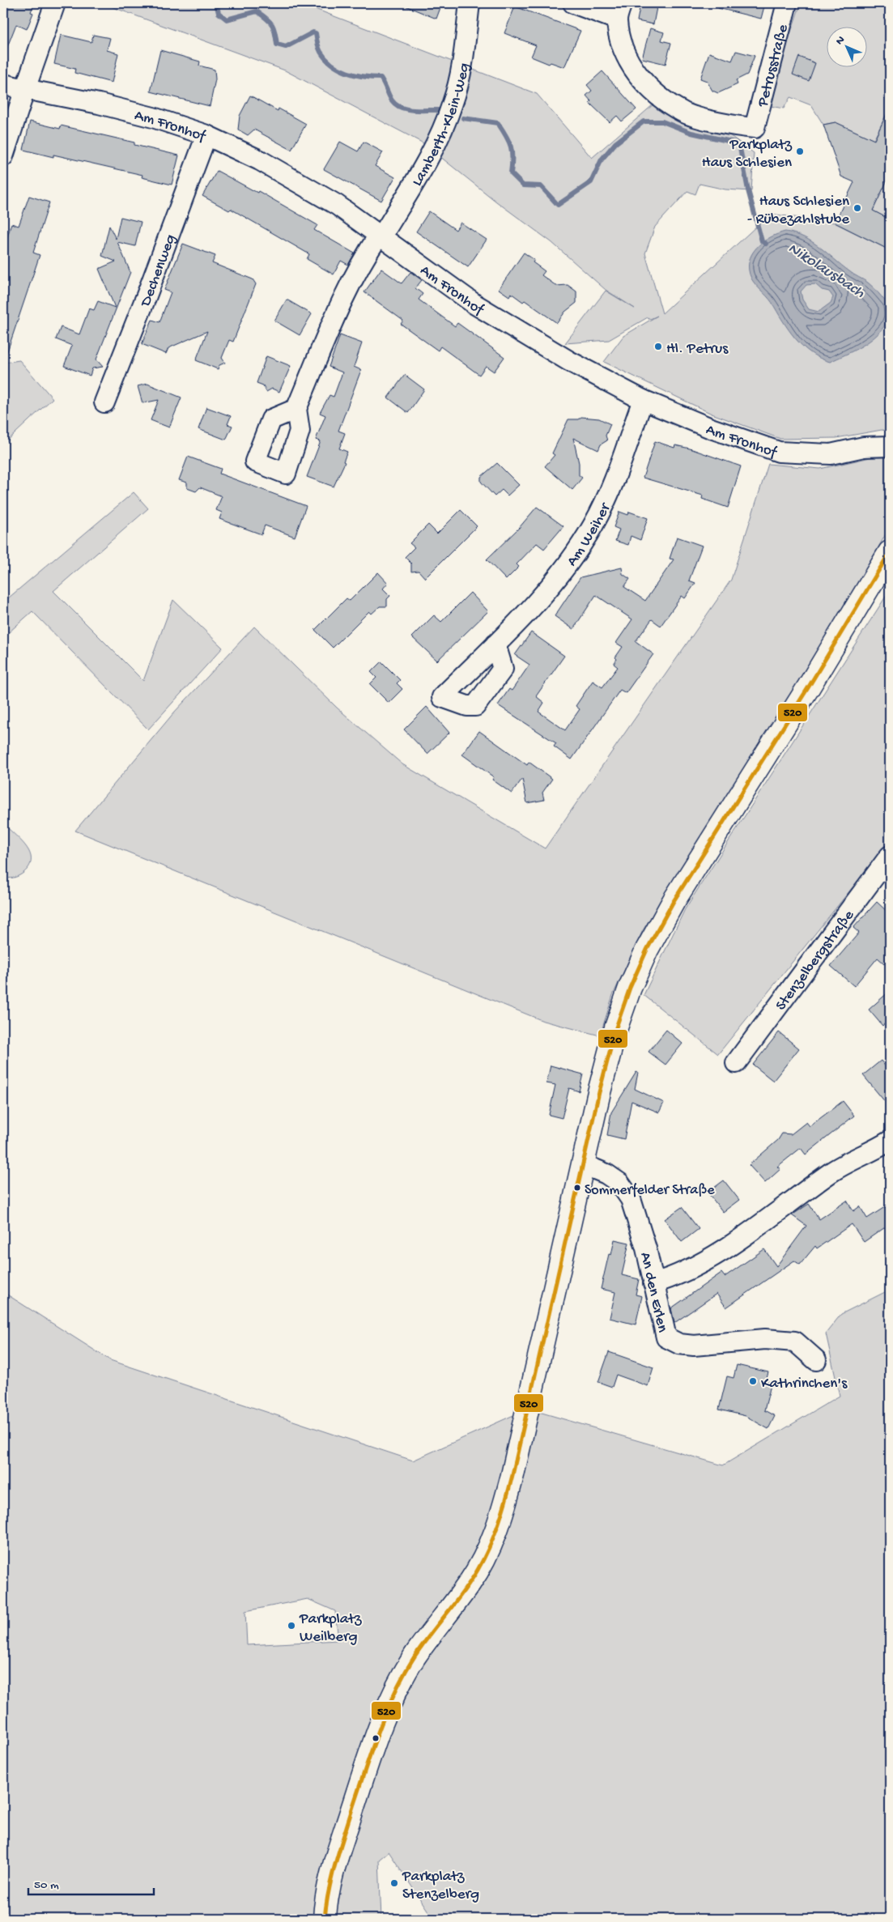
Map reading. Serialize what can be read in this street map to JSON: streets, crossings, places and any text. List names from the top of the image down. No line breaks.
{"streets":{"street":["Petrusstraße","Lamberth-Klein-Weg","Am Fronhof","Dechenweg","Am Weiher","Stenzelbergstraße","An den Erlen"]},"crossings":[["Lamberth-Klein-Weg","Am Fronhof"],["Am Fronhof","Dechenweg"],["Am Fronhof","Am Weiher"]],"water":["Nikolausbach"],"places":["Parkplatz Haus Schlesien","Haus Schlesien - Rübezahlstube","Hl. Petrus","Sommerfelder Straße","Kathrinchen's","Parkplatz Weilberg","Parkplatz Stenzelberg"],"lines":["transit line 520"],"scale_bar":"50 m","north":"top left"}
